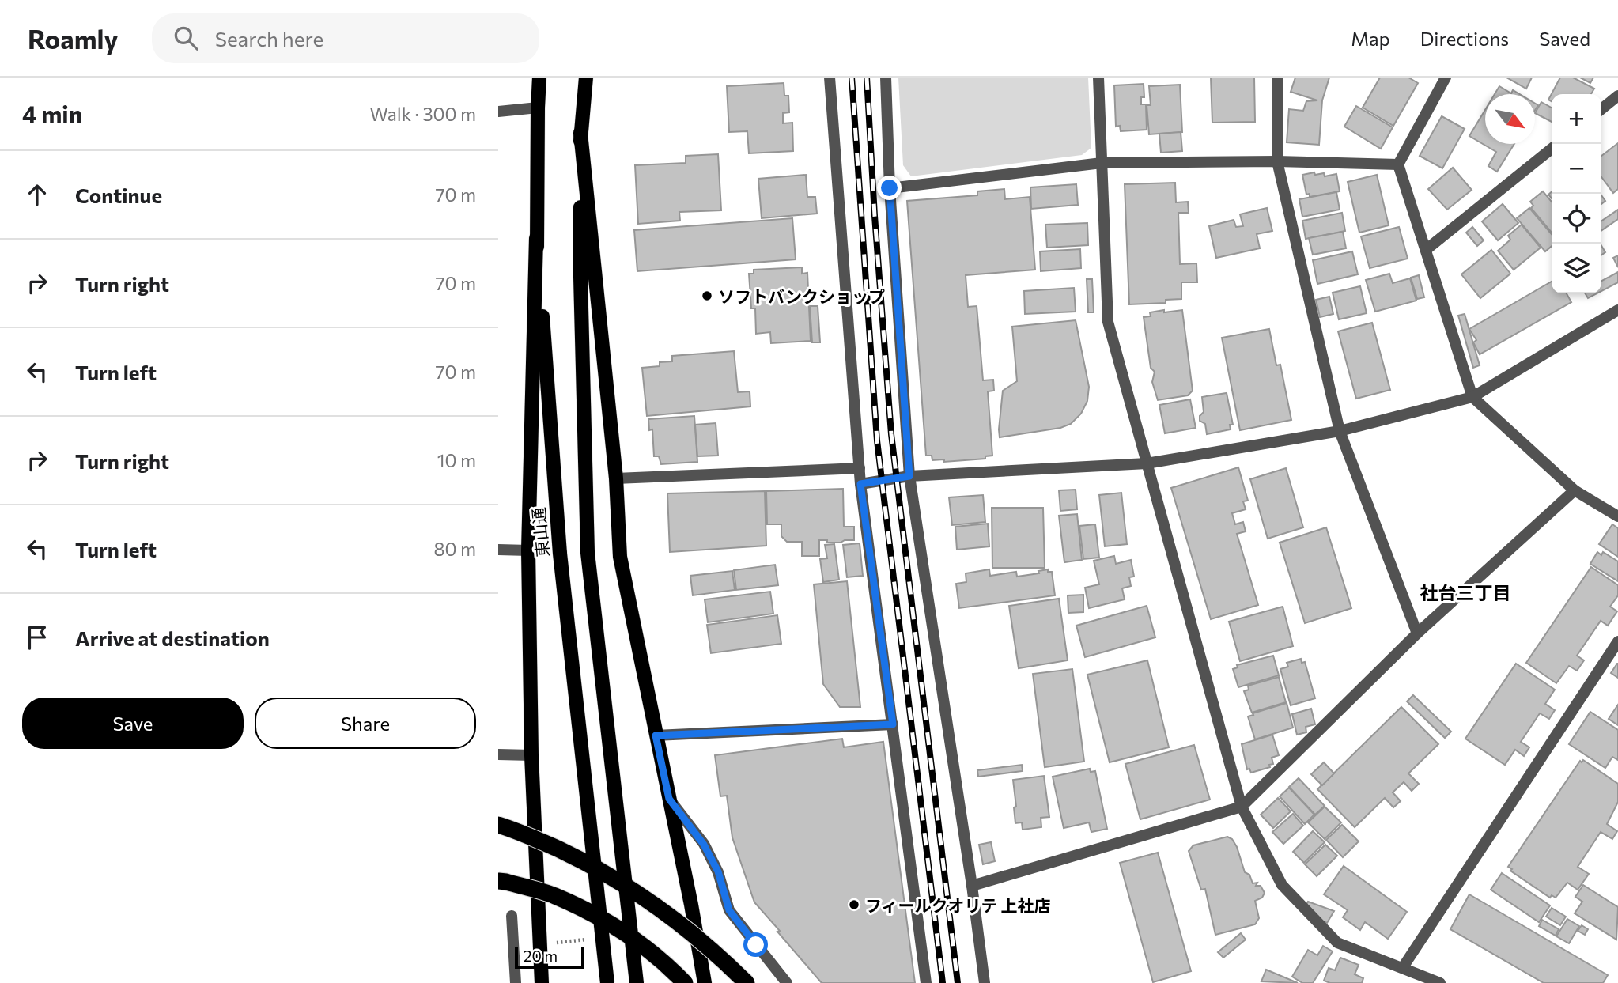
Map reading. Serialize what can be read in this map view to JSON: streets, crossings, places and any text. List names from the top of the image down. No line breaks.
{"streets":{"main road":["東山通"]},"districts":["社台三丁目"],"places":["ソフトバンクショップ","フィールクオリテ 上社店"],"scale_bar":"20 m","north":"bottom right","page":{"header":"Roamly","search":"Search here","nav":["Map","Directions","Saved"],"heading":["4 min","Walk · 300 m"],"map_buttons":["+","−"],"list":[["Continue","70 m"],["Turn right","70 m"],["Turn left","70 m"],["Turn right","10 m"],["Turn left","80 m"],"Arrive at destination"],"buttons":["Save","Share"],"scale":"20 m"}}
